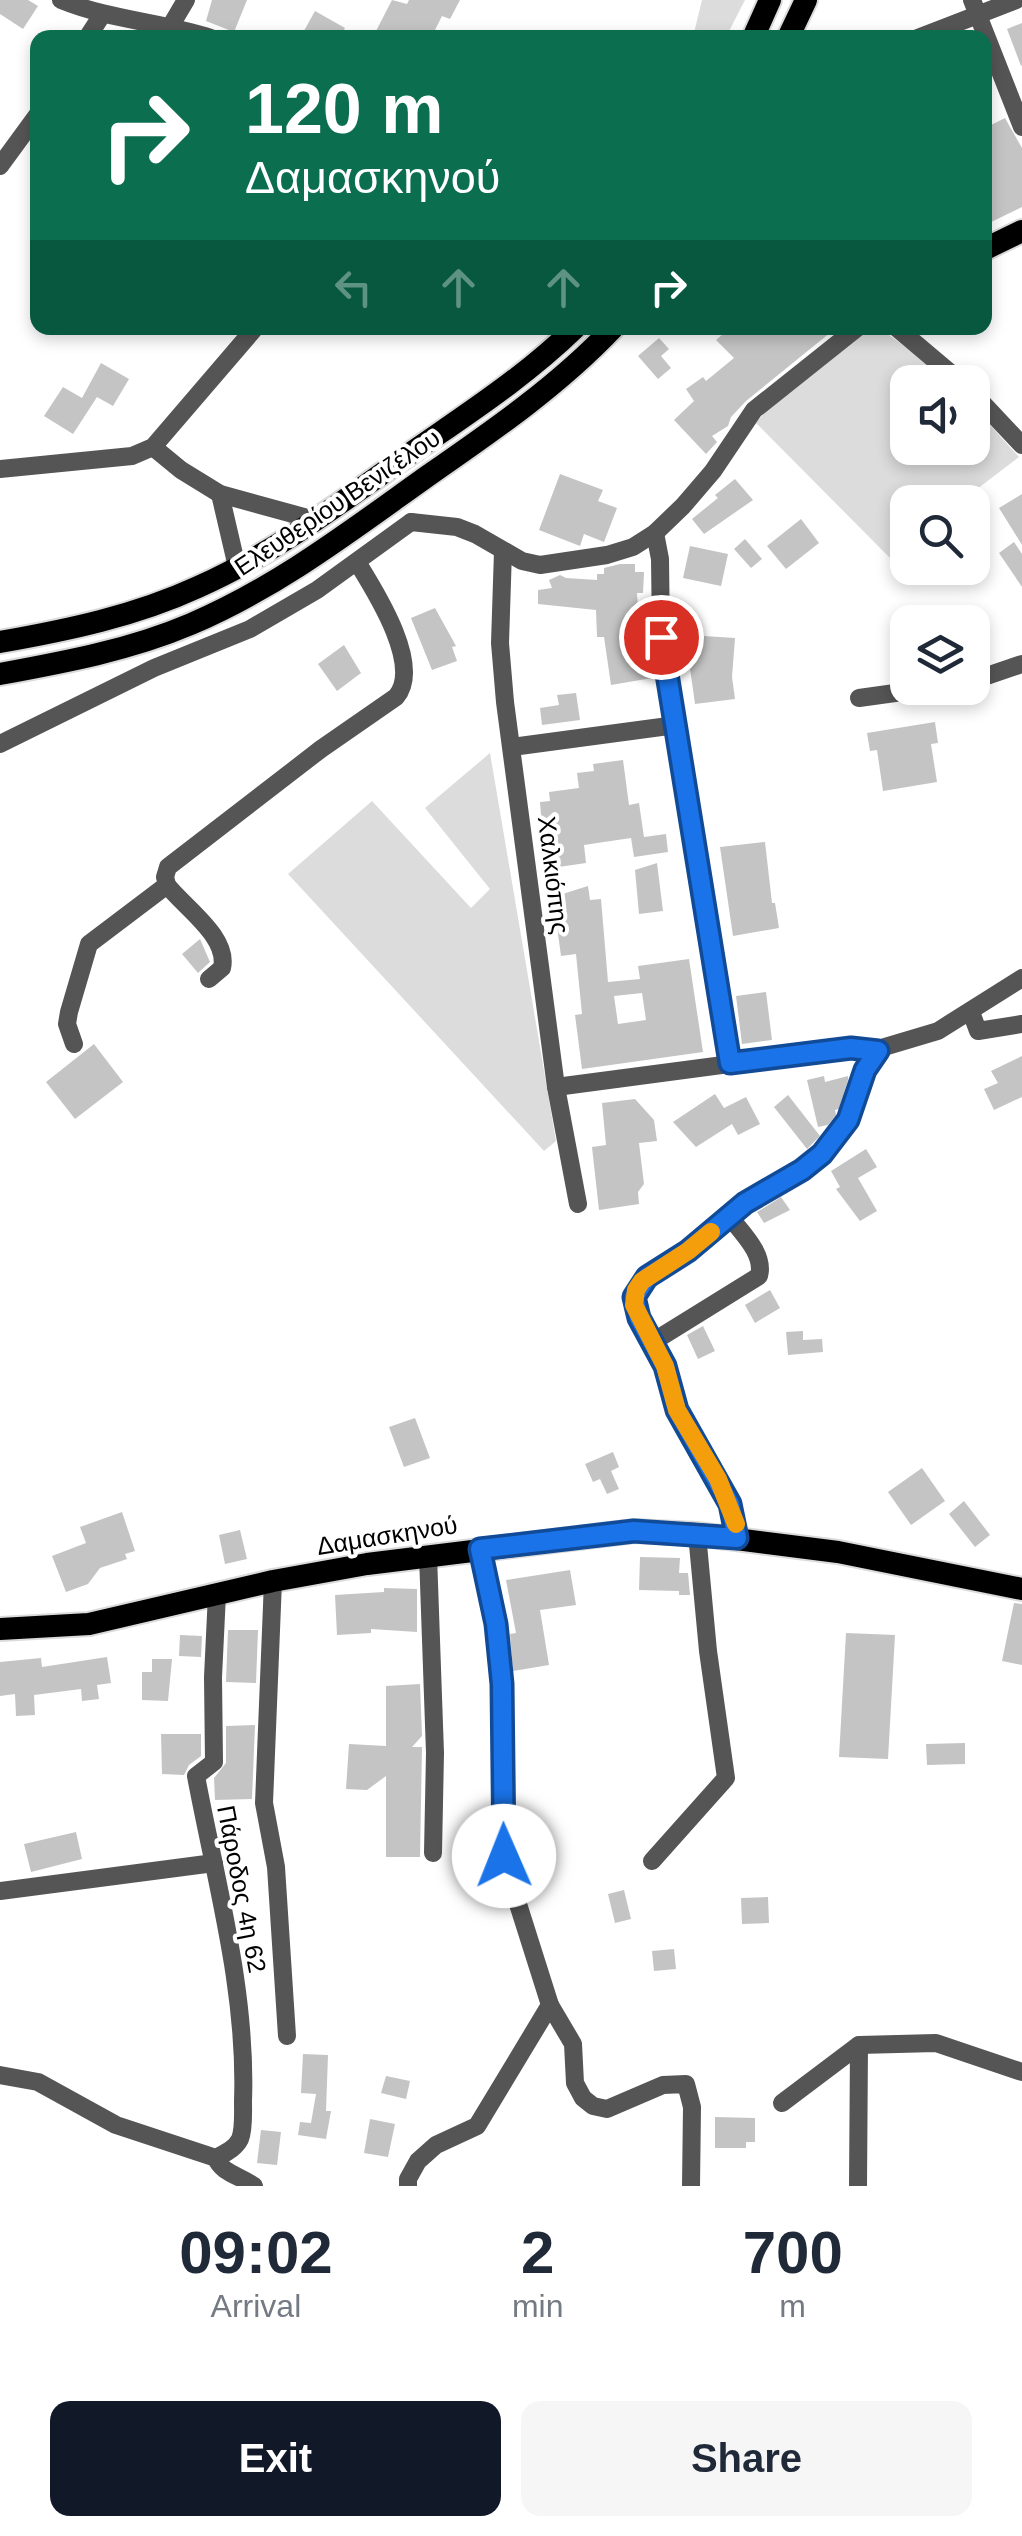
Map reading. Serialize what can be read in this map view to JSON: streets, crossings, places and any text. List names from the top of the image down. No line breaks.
{"streets":{"main road":["Ελευθερίου Βενιζέλου","Δαμασκηνού"],"street":["Χαλκιόπης","Πάροδος 4η 62"]},"crossings":[["Δαμασκηνού","Πάροδος 4η 62"]],"page":{"turn":["120 m","Δαμασκηνού"],"eta":["09:02","Arrival","2","min","700","m"],"buttons":["Exit","Share"]}}
